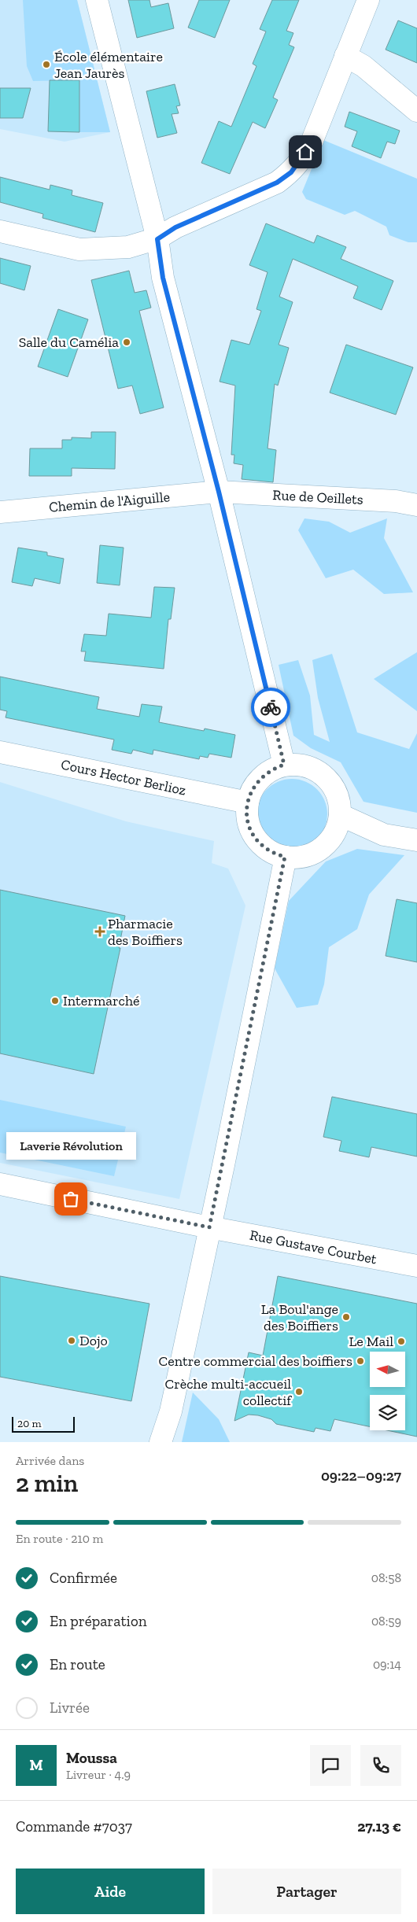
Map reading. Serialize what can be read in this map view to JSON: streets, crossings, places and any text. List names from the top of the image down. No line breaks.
{"streets":{"street":["Rue de Oeillets","Chemin de l'Aiguille","Cours Hector Berlioz","Rue Gustave Courbet"]},"crossings":[["Rue de Oeillets","Chemin de l'Aiguille"]],"places":{"other":["École élémentaire Jean Jaurès","Salle du Camélia","Intermarché","Laverie Révolution","La Boul'ange des Boiffiers","Dojo","Le Mail","Centre commercial des boiffiers","Crèche multi-accueil collectif"],"health":["Pharmacie des Boiffiers"]},"scale_bar":"20 m","north":"left","page":{"bubble":"Laverie Révolution","scale":"20 m","heading":["2 min","Arrivée dans","09:22–09:27"],"panel":["Moussa","Livreur · 4.9","Commande #7037","27.13 €"],"bar":"En route · 210 m","list":[["Confirmée","08:58"],["En préparation","08:59"],["En route","09:14"],"Livrée"],"round":"M","buttons":["Aide","Partager"]}}
